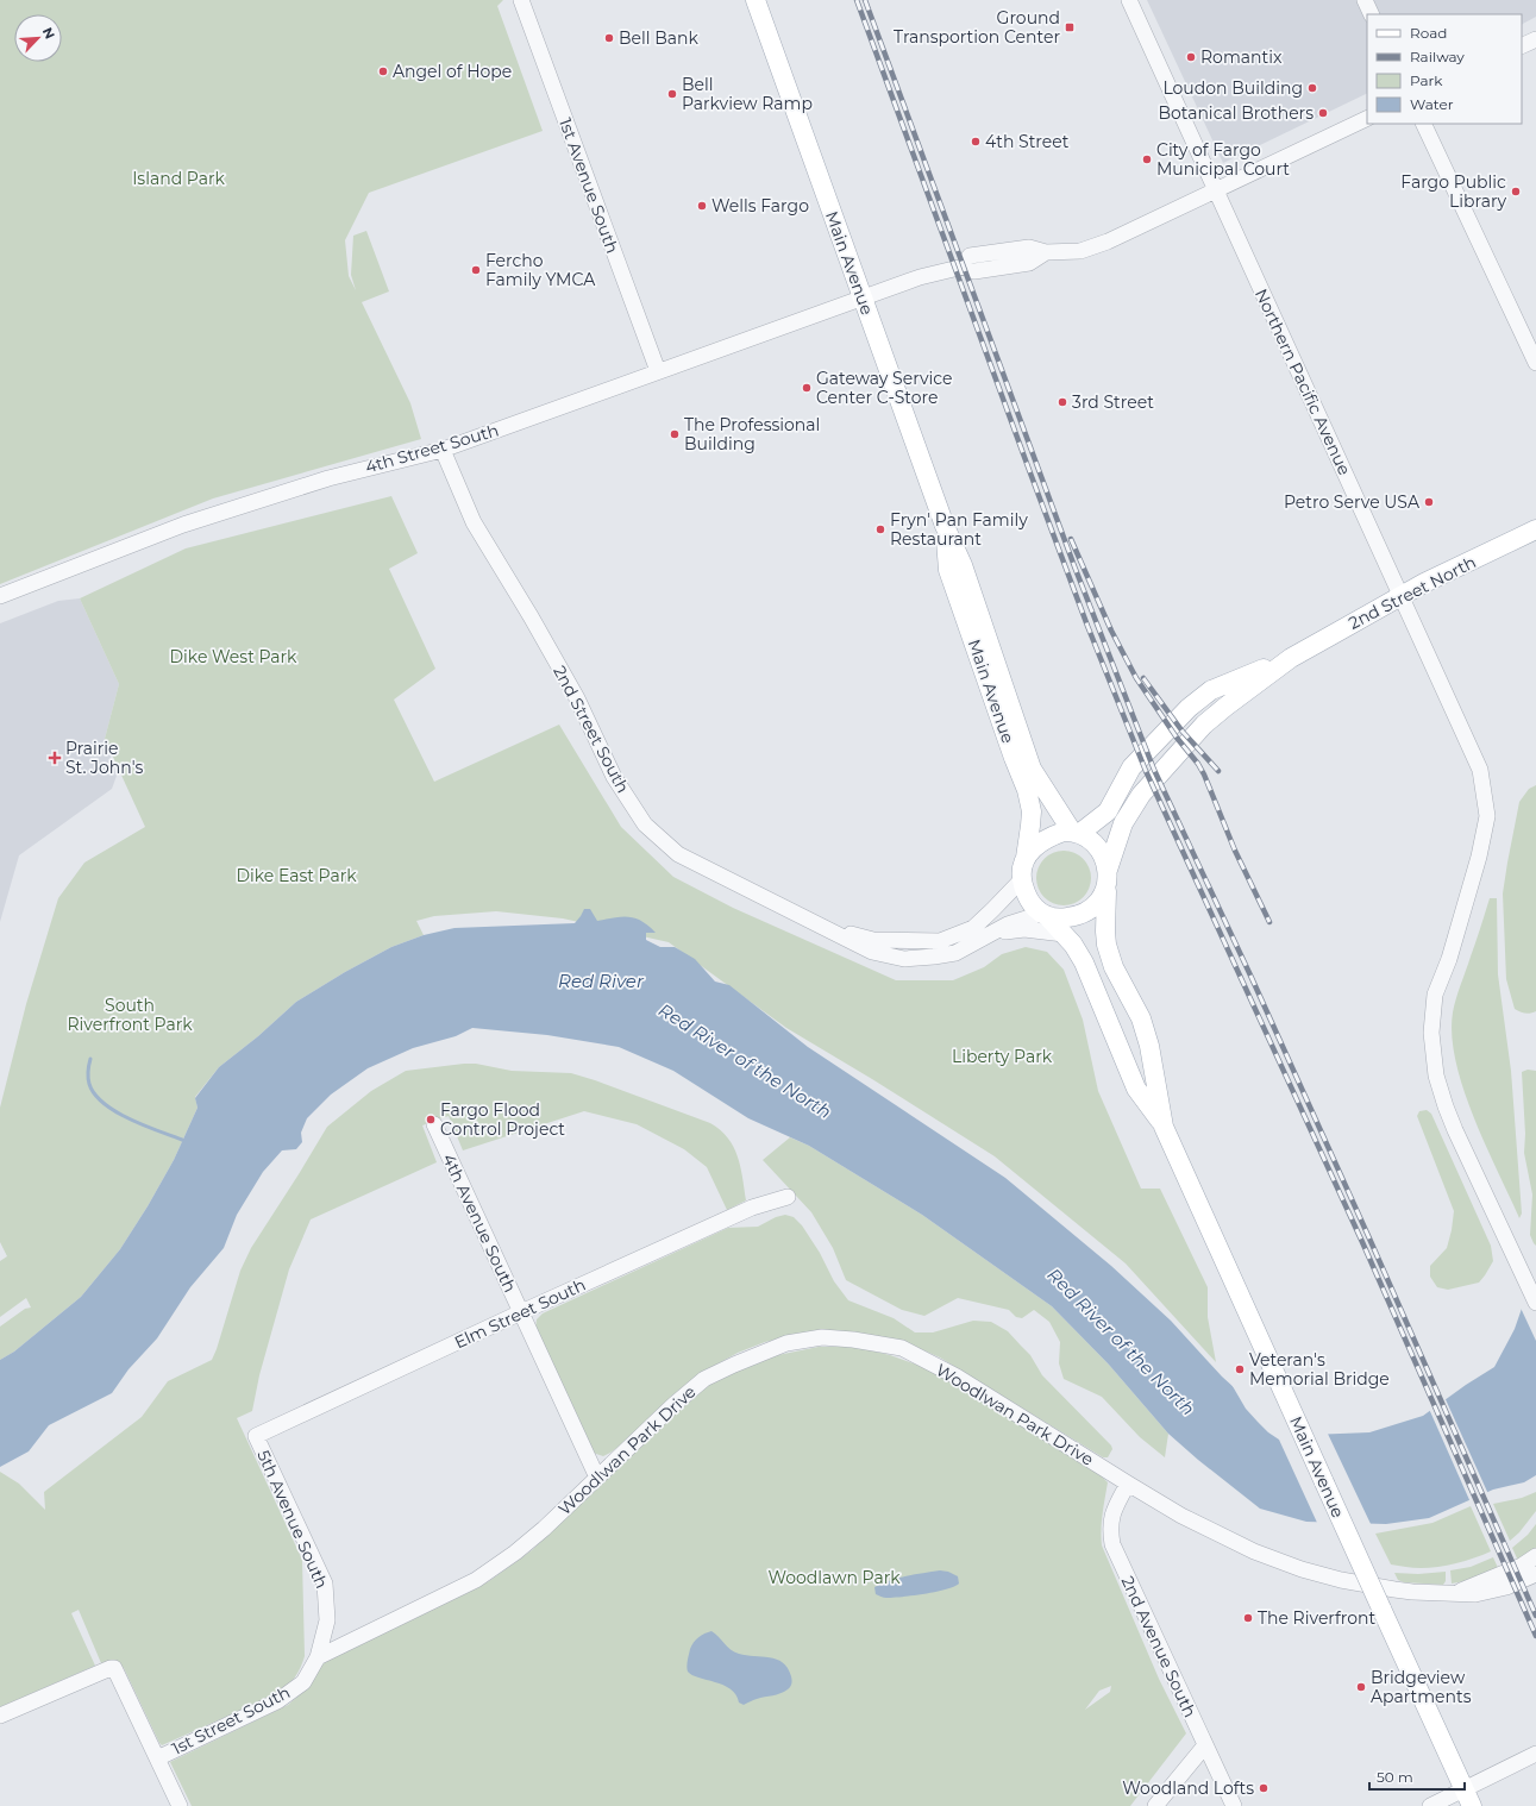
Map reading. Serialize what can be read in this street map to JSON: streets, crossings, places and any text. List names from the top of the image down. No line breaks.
{"streets":{"main road":["Main Avenue","2nd Street North"],"street":["1st Avenue South","Northern Pacific Avenue","4th Street South","2nd Street South","4th Avenue South","Elm Street South","Woodlwan Park Drive","5th Avenue South","2nd Avenue South","1st Street South"]},"crossings":[["1st Avenue South","4th Street South"],["Main Avenue","4th Street South"],["Main Avenue","2nd Street North"],["Main Avenue","2nd Street South"],["Northern Pacific Avenue","4th Street South"],["Northern Pacific Avenue","2nd Street North"],["4th Street South","2nd Street South"],["2nd Street North","2nd Street South"],["4th Avenue South","Elm Street South"],["4th Avenue South","Woodlwan Park Drive"],["Elm Street South","5th Avenue South"],["Woodlwan Park Drive","5th Avenue South"],["Woodlwan Park Drive","2nd Avenue South"],["Woodlwan Park Drive","1st Street South"],["5th Avenue South","1st Street South"]],"water":["Red River","Red River of the North"],"parks":["Island Park","Dike West Park","Dike East Park","South Riverfront Park","Liberty Park","Woodlawn Park"],"places":{"transit":["Ground Transportion Center"],"other":["Bell Bank","Romantix","Angel of Hope","Loudon Building","Bell Parkview Ramp","Botanical Brothers","4th Street","City of Fargo Municipal Court","Fargo Public Library","Wells Fargo","Fercho Family YMCA","Gateway Service Center C-Store","3rd Street","The Professional Building","Petro Serve USA","Fryn' Pan Family Restaurant","Fargo Flood Control Project","Veteran's Memorial Bridge","The Riverfront","Bridgeview Apartments","Woodland Lofts"],"health":["Prairie St. John's"]},"legend":["Road","Railway","Park","Water"],"scale_bar":"50 m","north":"top right"}
